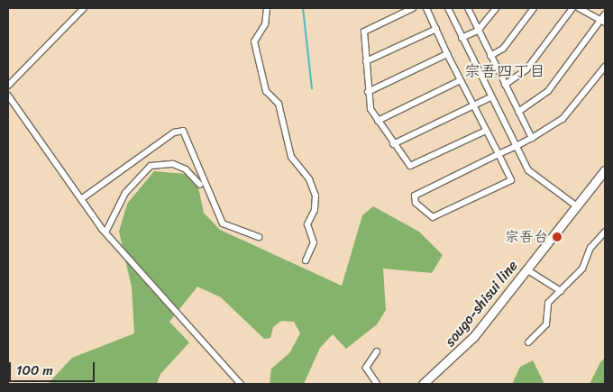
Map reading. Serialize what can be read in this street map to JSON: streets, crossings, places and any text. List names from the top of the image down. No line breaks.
{"streets":{"main road":["sougo-shisui line"]},"districts":["宗吾四丁目"],"places":["宗吾台"],"scale_bar":"100 m"}
